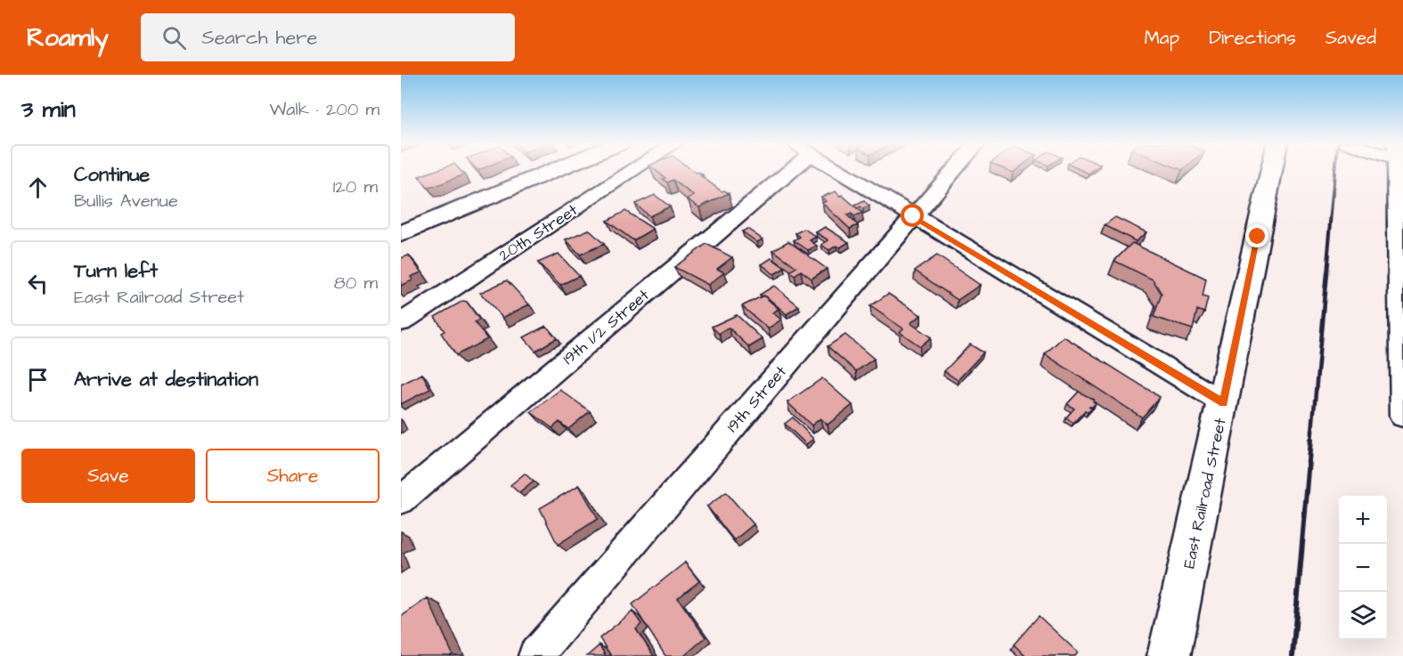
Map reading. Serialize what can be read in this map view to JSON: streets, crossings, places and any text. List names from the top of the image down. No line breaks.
{"streets":{"street":["20th Street","19th 1/2 Street","19th Street","East Railroad Street"]},"page":{"header":"Roamly","search":"Search here","nav":["Map","Directions","Saved"],"heading":["3 min","Walk · 200 m"],"list":[["Continue","Bullis Avenue","120 m"],["Turn left","East Railroad Street","80 m"],"Arrive at destination"],"buttons":["Save","Share"],"map_buttons":["+","−"]}}
